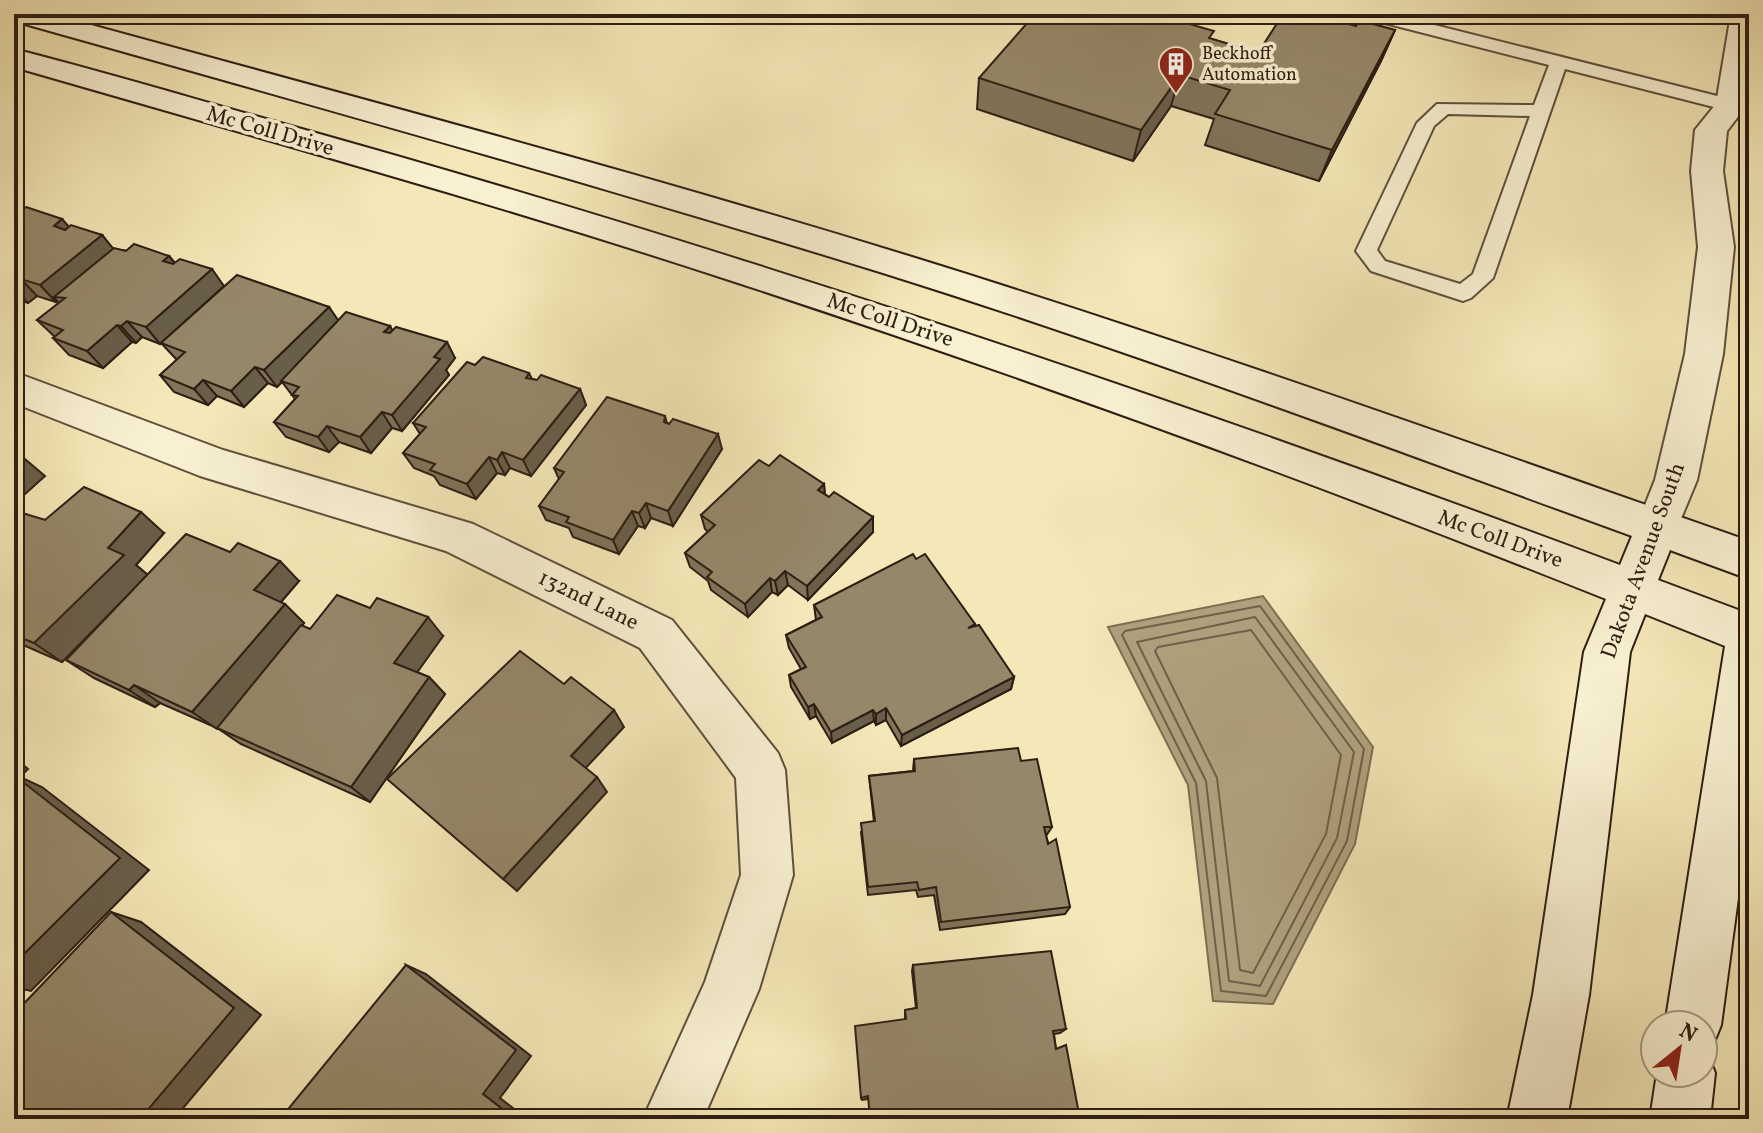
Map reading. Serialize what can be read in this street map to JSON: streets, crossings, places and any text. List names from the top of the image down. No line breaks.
{"streets":{"main road":["Mc Coll Drive","Dakota Avenue South","132nd Lane"]},"crossings":[["Mc Coll Drive","Dakota Avenue South"]],"places":{"building":["Beckhoff Automation"]},"north":"top right"}
